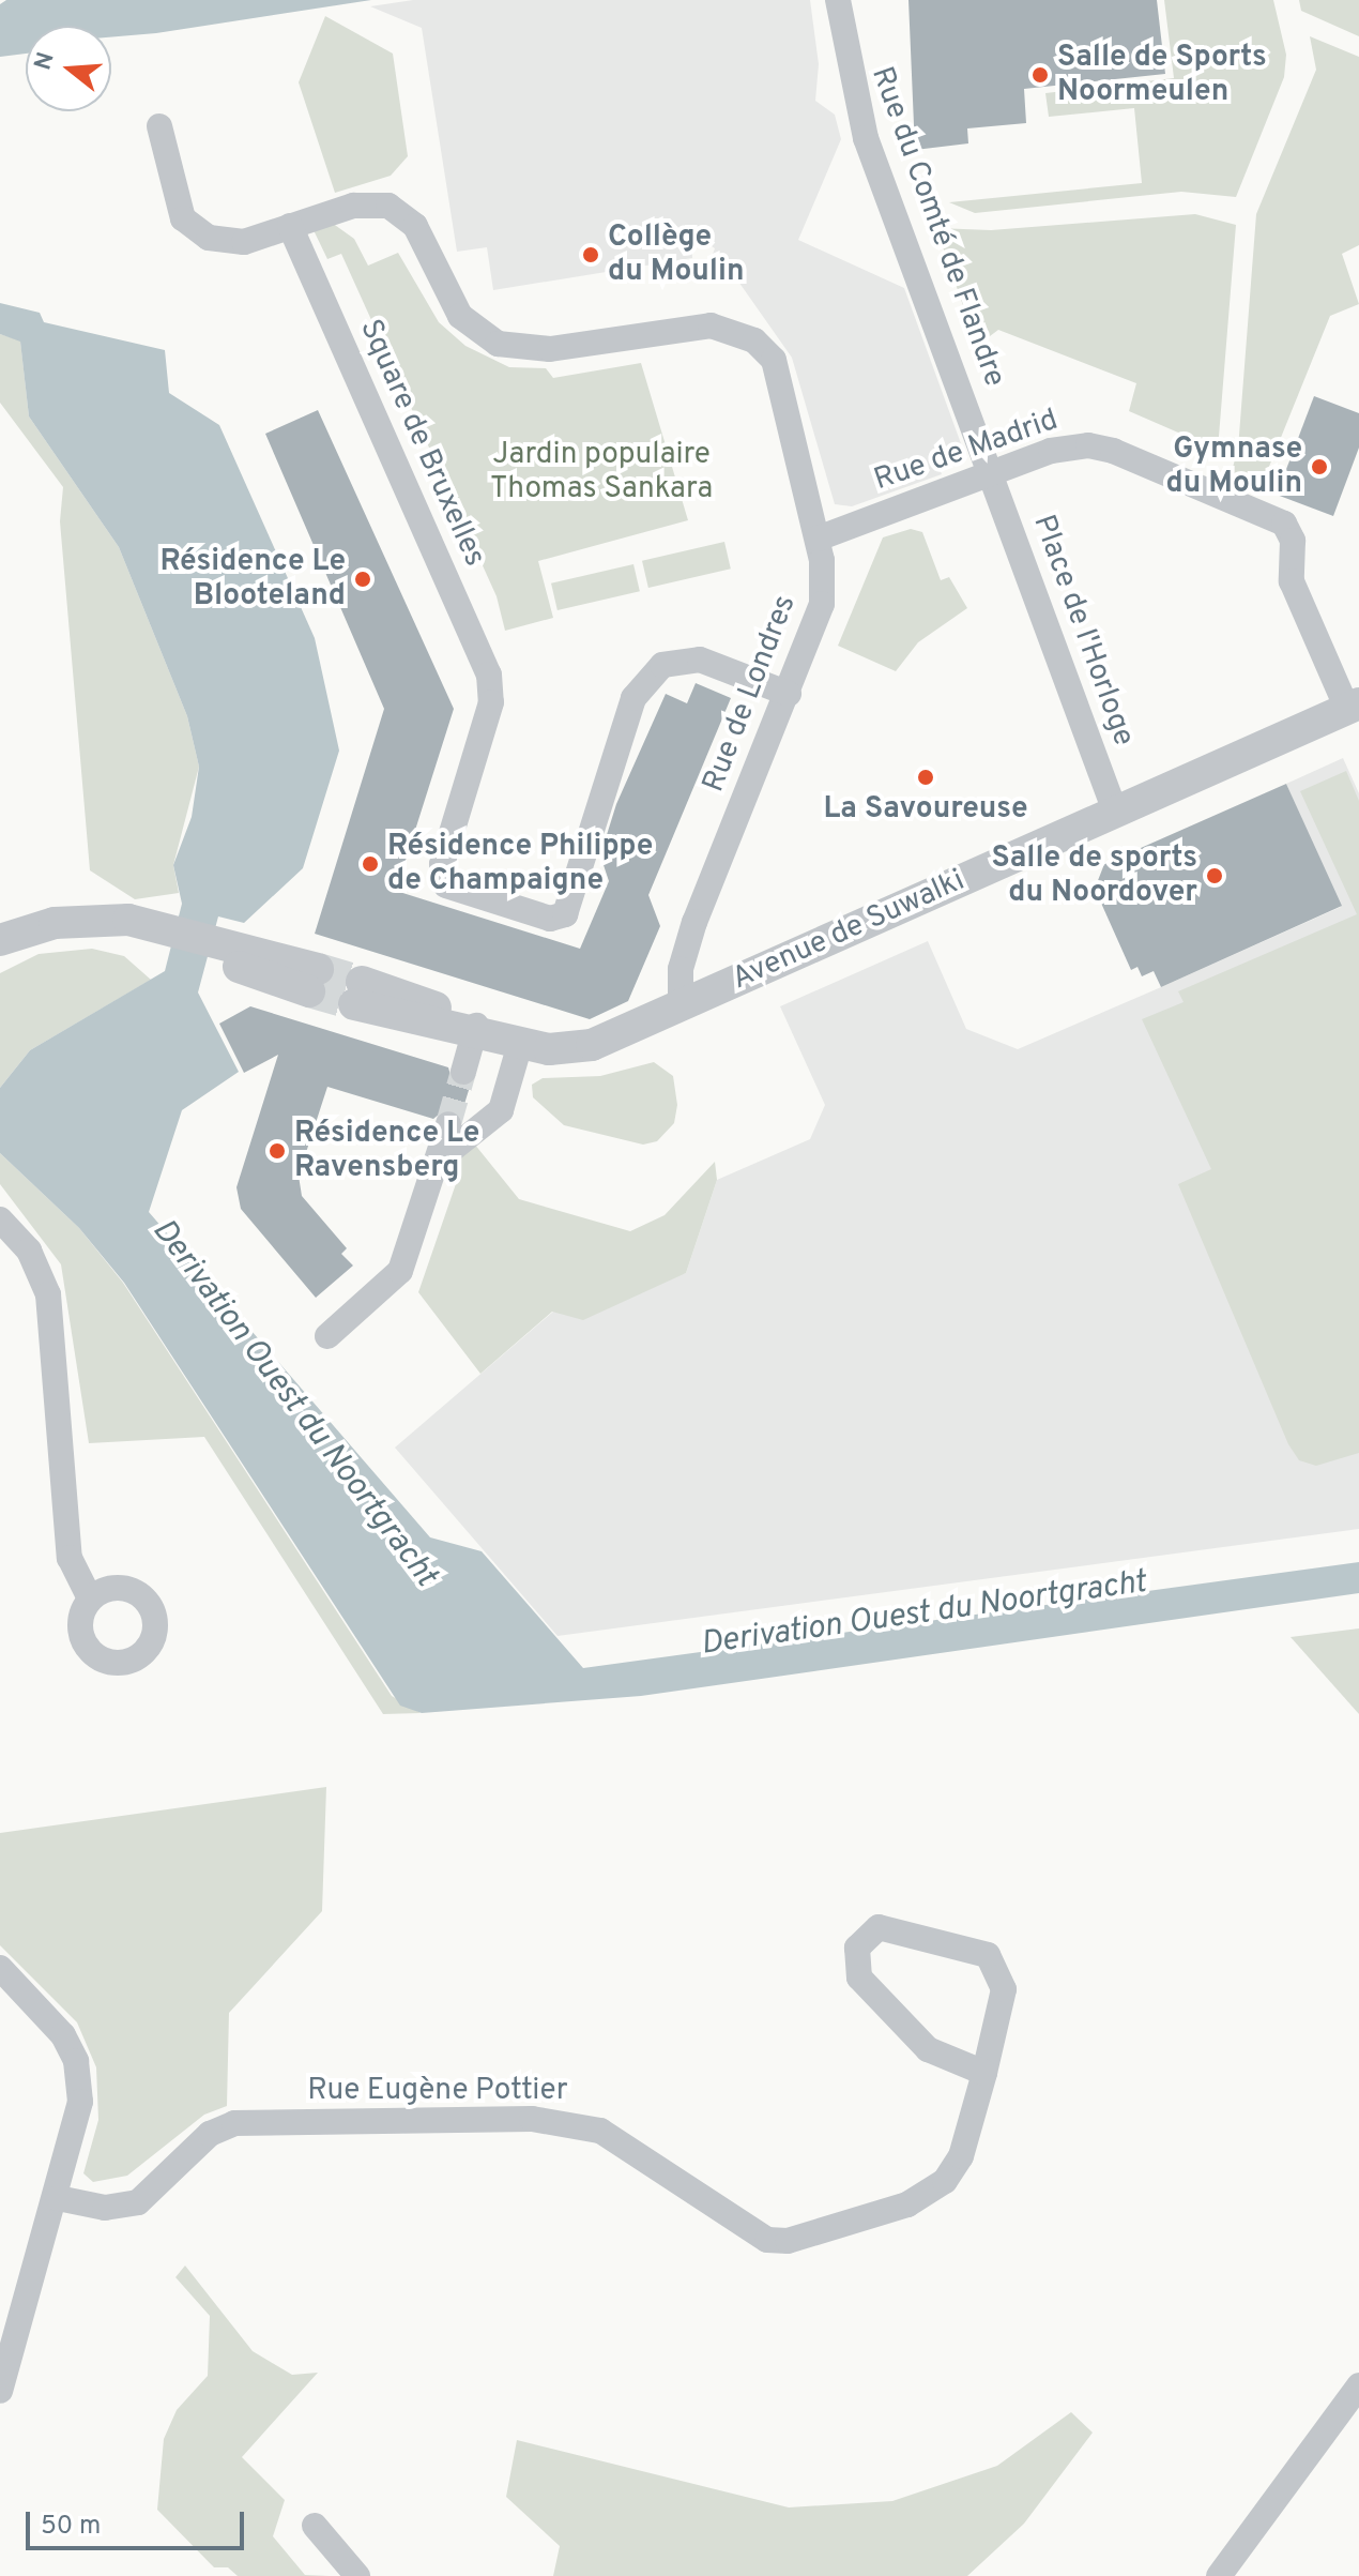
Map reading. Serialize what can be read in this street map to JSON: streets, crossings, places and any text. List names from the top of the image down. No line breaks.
{"streets":{"street":["Rue du Comté de Flandre","Square de Bruxelles","Rue de Madrid","Place de l'Horloge","Rue de Londres","Avenue de Suwalki","Rue Eugène Pottier"]},"crossings":[["Rue du Comté de Flandre","Rue de Madrid"],["Rue du Comté de Flandre","Place de l'Horloge"],["Square de Bruxelles","Rue de Londres"],["Rue de Madrid","Place de l'Horloge"],["Rue de Madrid","Rue de Londres"],["Rue de Madrid","Avenue de Suwalki"],["Place de l'Horloge","Avenue de Suwalki"],["Rue de Londres","Avenue de Suwalki"]],"water":["Derivation Ouest du Noortgracht"],"parks":["Jardin populaire Thomas Sankara"],"places":["Salle de Sports Noormeulen","Collège du Moulin","Gymnase du Moulin","Résidence Le Blooteland","La Savoureuse","Résidence Philippe de Champaigne","Salle de sports du Noordover","Résidence Le Ravensberg"],"scale_bar":"50 m","north":"left"}
